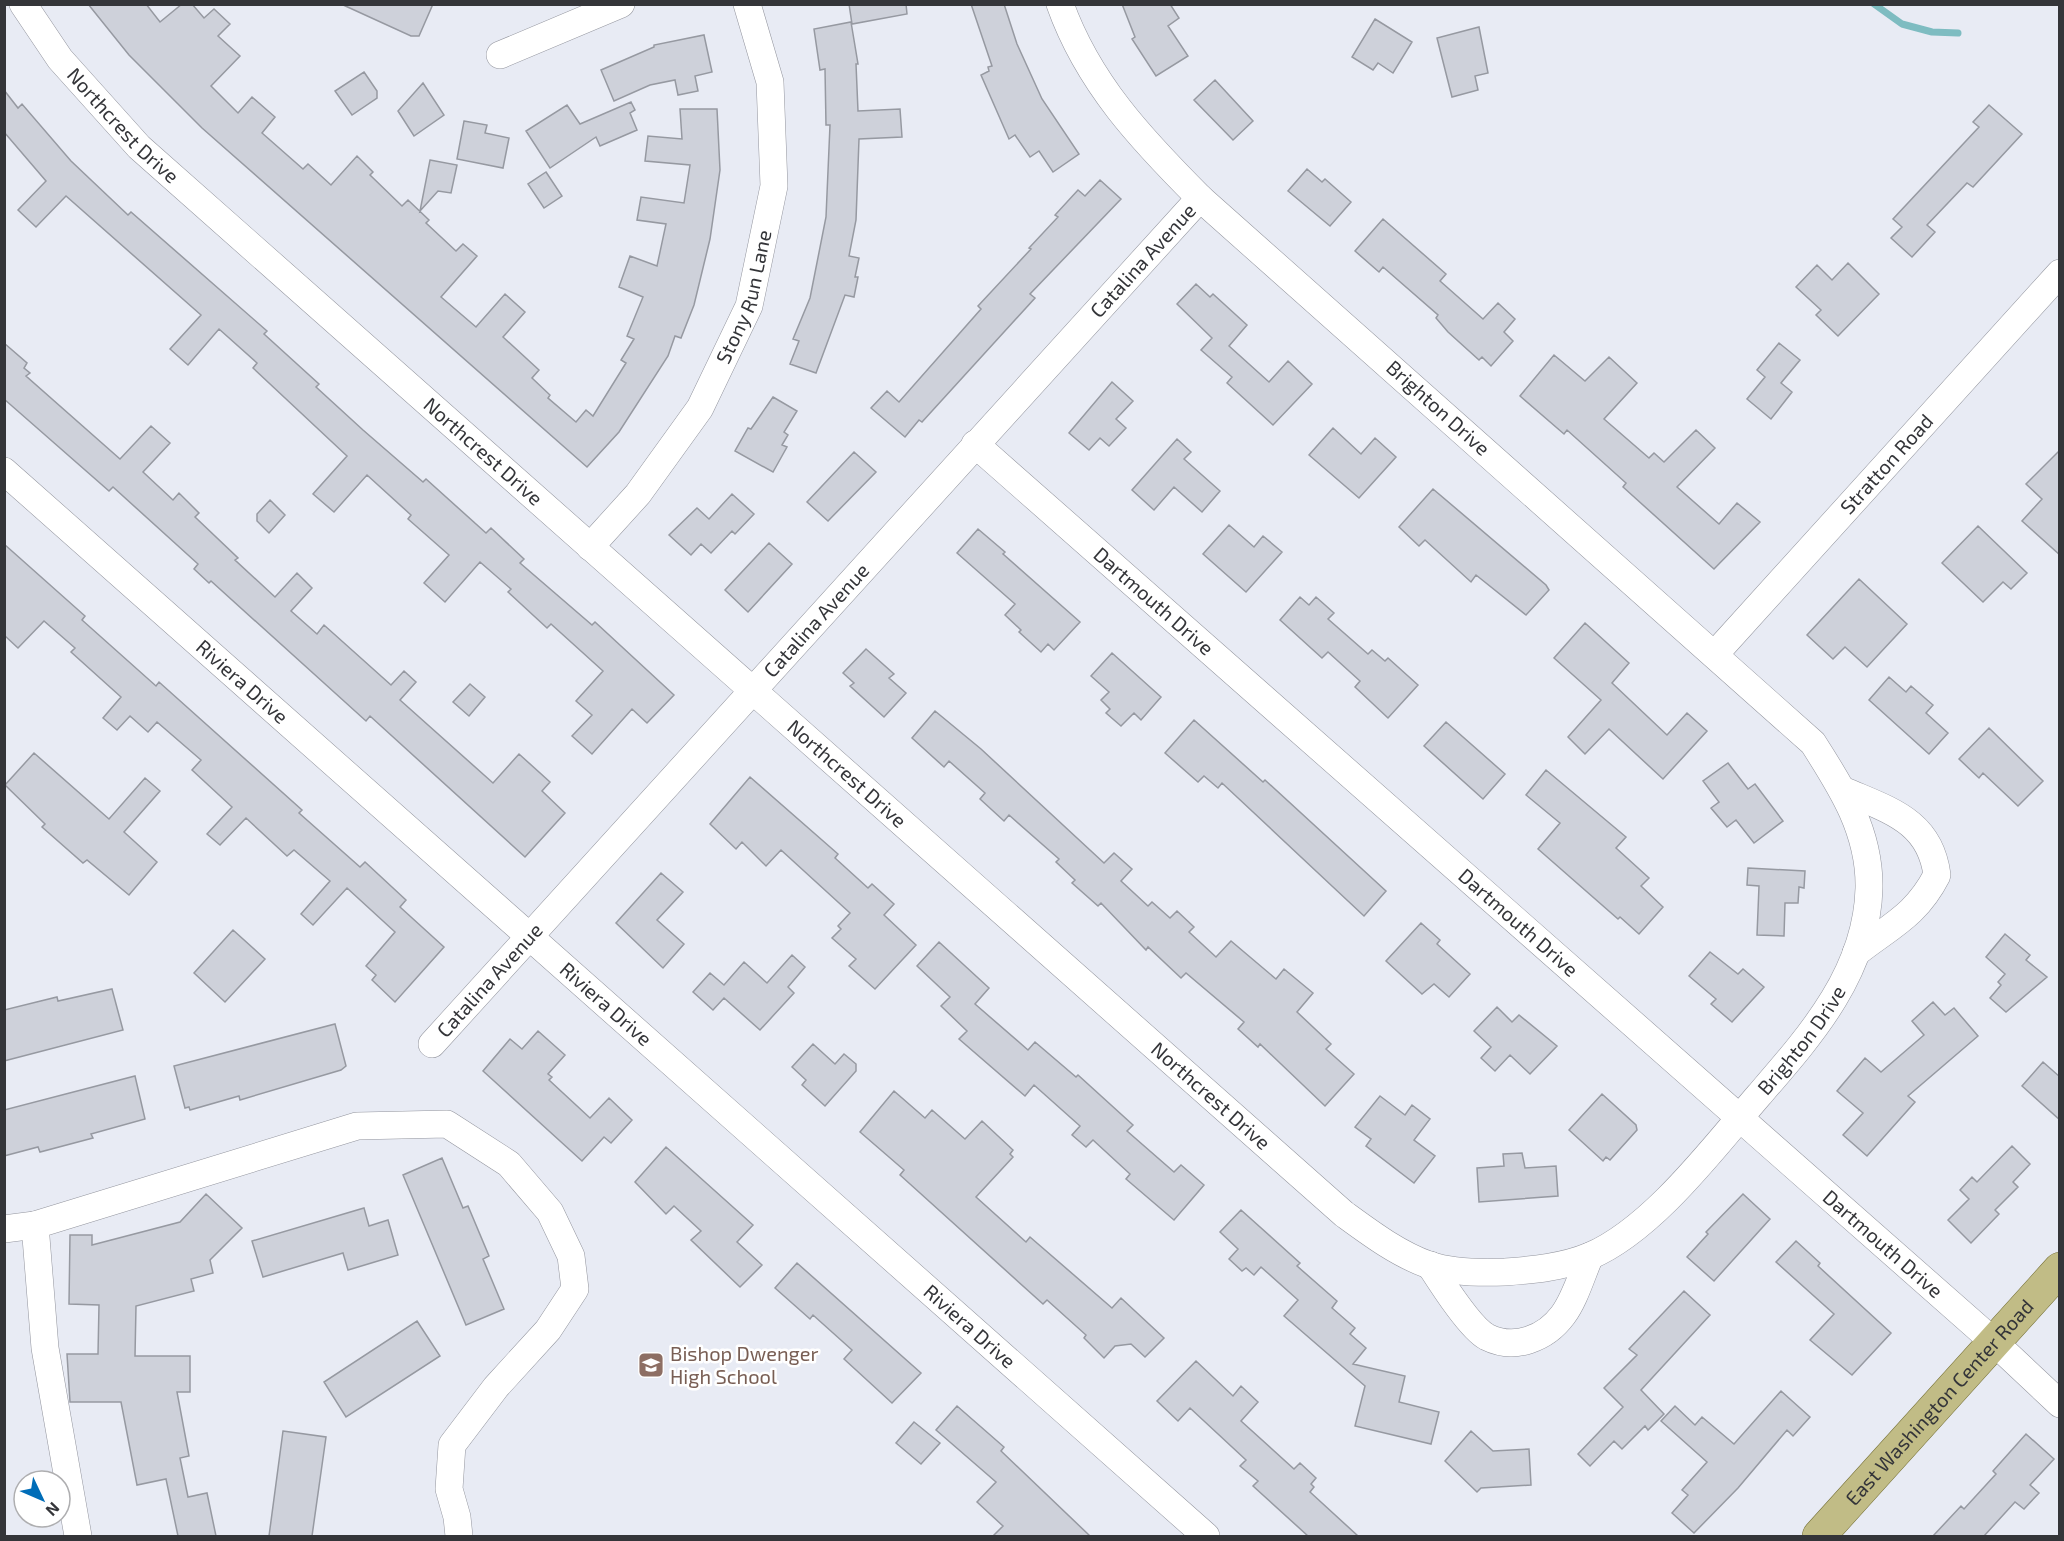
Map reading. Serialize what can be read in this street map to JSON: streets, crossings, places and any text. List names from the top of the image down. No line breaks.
{"streets":{"main road":["East Washington Center Road"],"street":["Northcrest Drive","Catalina Avenue","Stony Run Lane","Brighton Drive","Stratton Road","Dartmouth Drive","Riviera Drive"]},"crossings":[["Northcrest Drive","Catalina Avenue"],["Northcrest Drive","Stony Run Lane"],["Northcrest Drive","Brighton Drive"],["Northcrest Drive","Dartmouth Drive"],["Catalina Avenue","Brighton Drive"],["Catalina Avenue","Dartmouth Drive"],["Catalina Avenue","Riviera Drive"],["Brighton Drive","Stratton Road"],["Brighton Drive","Dartmouth Drive"],["Dartmouth Drive","East Washington Center Road"]],"places":{"school or university":["Bishop Dwenger High School"]},"north":"bottom right"}
